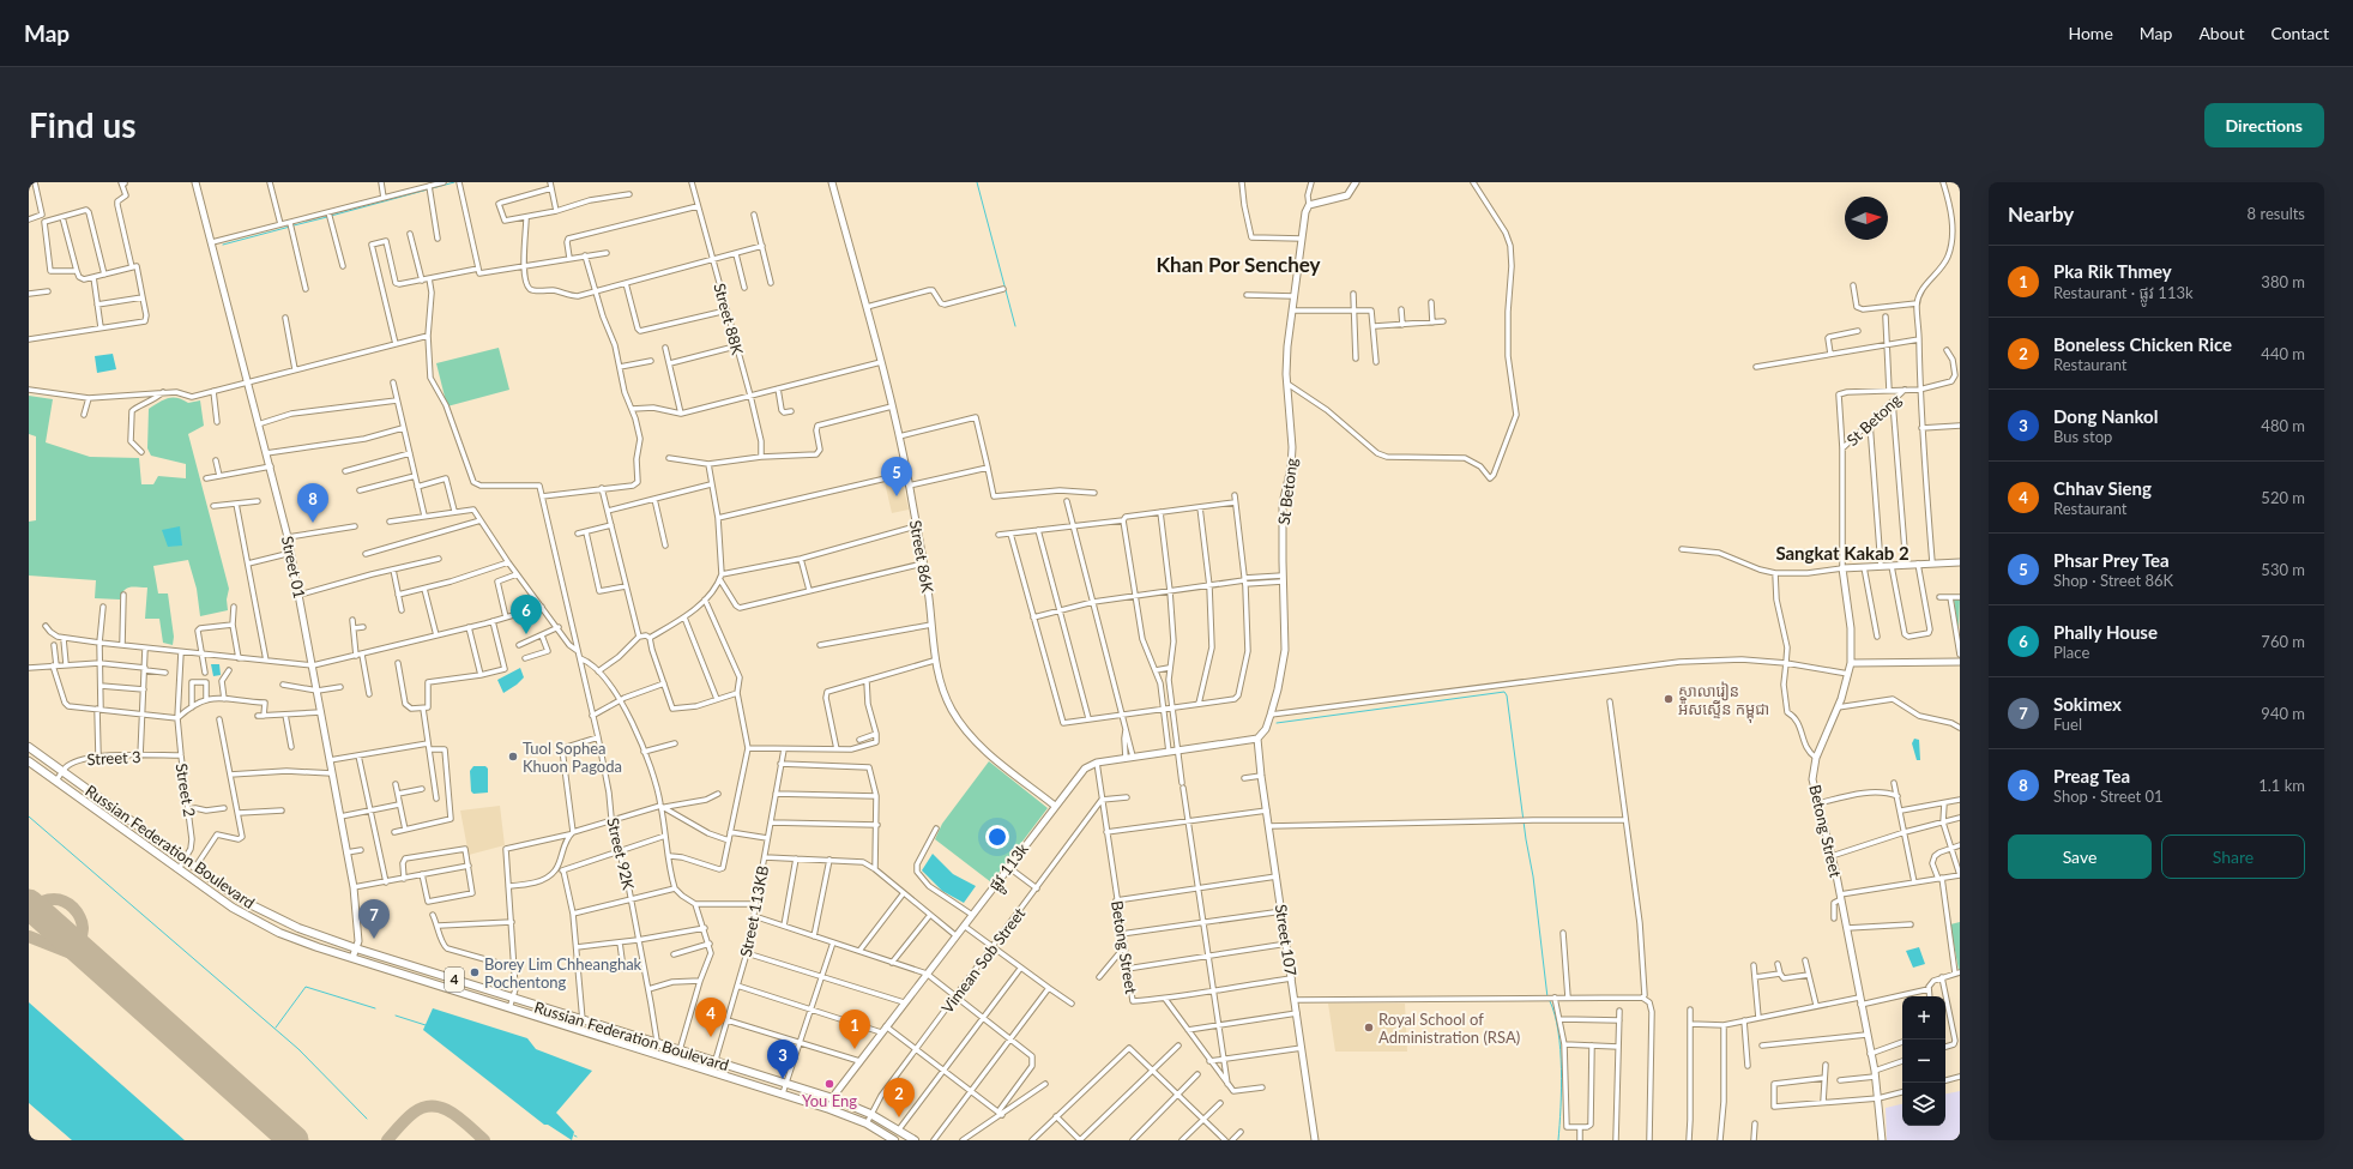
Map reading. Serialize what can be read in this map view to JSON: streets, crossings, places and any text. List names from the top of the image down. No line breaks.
{"streets":{"highway":["Russian Federation Boulevard","4"],"street":["Street 88K","St Betong","Street 86K","Street 01","Street 3","Street 2","Betong Street","Street 92K","ផ្លូវ 113k","Street 113KB","Street 107","Vimean Sob Street"]},"crossings":[["St Betong","ផ្លូវ 113k"],["St Betong","Street 107"],["Street 86K","ផ្លូវ 113k"],["Street 01","Russian Federation Boulevard"],["Street 3","Street 2"],["Street 3","Russian Federation Boulevard"],["Street 2","Russian Federation Boulevard"],["Betong Street","ផ្លូវ 113k"],["Betong Street","Street 107"],["Betong Street","Vimean Sob Street"],["Russian Federation Boulevard","Street 92K"],["Russian Federation Boulevard","ផ្លូវ 113k"],["Russian Federation Boulevard","Street 113KB"],["Russian Federation Boulevard","Vimean Sob Street"],["ផ្លូវ 113k","Street 107"]],"districts":["Khan Por Senchey","Sangkat Kakab 2"],"places":["សាលារៀន អ៉ិសស្ទើន កម្ពុជា","Tuol Sophea Khuon Pagoda","Borey Lim Chheanghak Pochentong","Royal School of Administration (RSA)","You Eng"],"north":"right","page":{"header":"Map","nav":["Home","Map","About","Contact"],"buttons":["Directions",["Save","Share"]],"title":"Find us","heading":["Nearby","8 results"],"list":[{"mark":"1","name":"Pka Rik Thmey","note":"Restaurant · ផ្លូវ 113k","value":"380 m"},{"mark":"2","name":"Boneless Chicken Rice","note":"Restaurant","value":"440 m"},{"mark":"3","name":"Dong Nankol","note":"Bus stop","value":"480 m"},{"mark":"4","name":"Chhav Sieng","note":"Restaurant","value":"520 m"},{"mark":"5","name":"Phsar Prey Tea","note":"Shop · Street 86K","value":"530 m"},{"mark":"6","name":"Phally House","note":"Place","value":"760 m"},{"mark":"7","name":"Sokimex","note":"Fuel","value":"940 m"},{"mark":"8","name":"Preag Tea","note":"Shop · Street 01","value":"1.1 km"}],"pins":["5","8","6","7","4","1","3","2"],"map_buttons":["+","−"]}}
